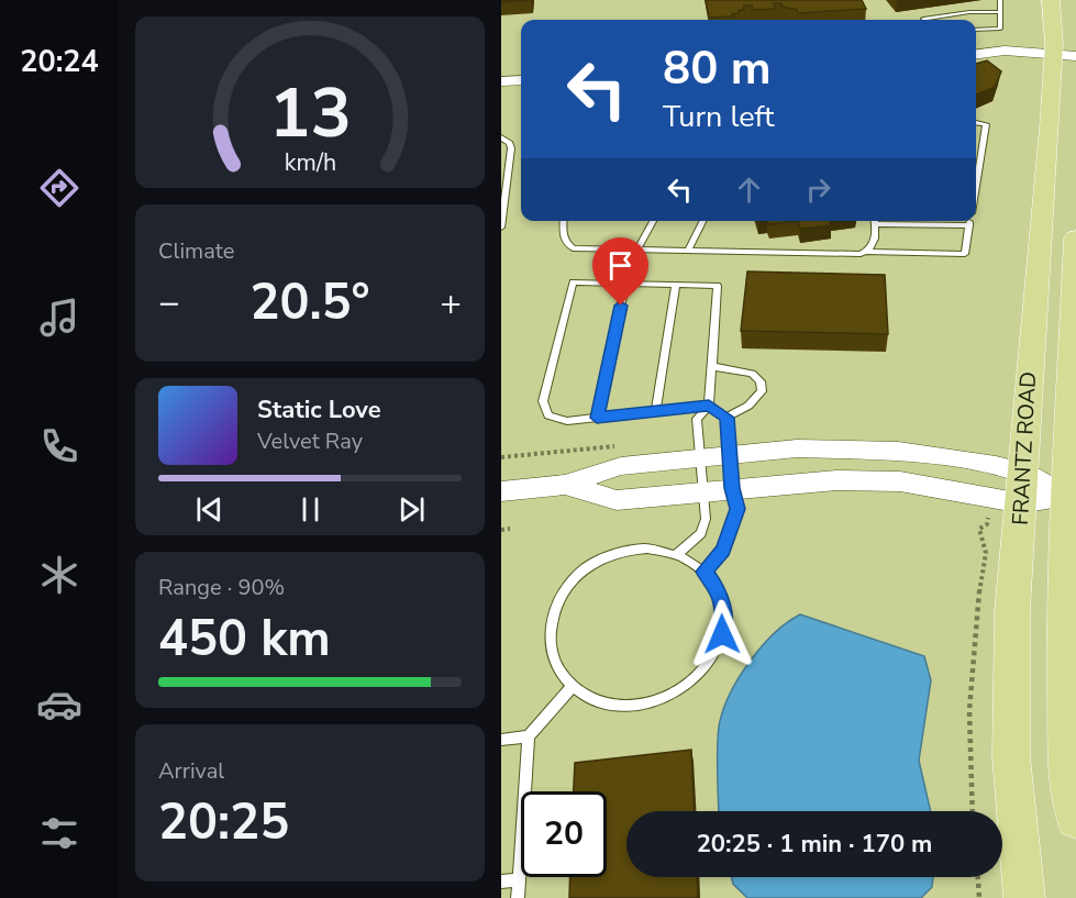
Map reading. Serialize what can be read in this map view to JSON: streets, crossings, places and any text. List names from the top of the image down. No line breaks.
{"streets":{"main road":["FRANTZ ROAD"]},"page":{"tabs":"20:24","turn":["80 m","Turn left"],"tile":["Climate",["Range · 90%","450 km"],["Arrival","20:25"]],"heat":["−","20.5°","+"],"song":["Static Love","Velvet Ray"],"limit":"20","trip":"20:25 · 1 min · 170 m","gauge":["13","km/h"]}}
